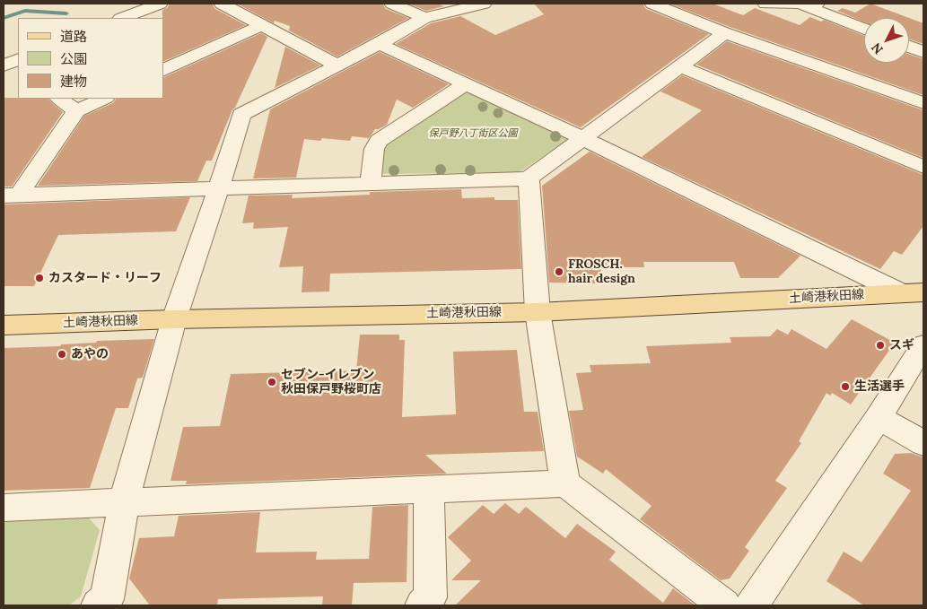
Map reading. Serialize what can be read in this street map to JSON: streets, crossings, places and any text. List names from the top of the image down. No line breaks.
{"streets":{"main road":["土崎港秋田線"]},"parks":["保戸野八丁街区公園"],"places":["FROSCH. hair design","カスタード・リーフ","スギ","あやの","セブン-イレブン 秋田保戸野桜町店","生活選手"],"legend":["道路","公園","建物"],"north":"bottom left"}
